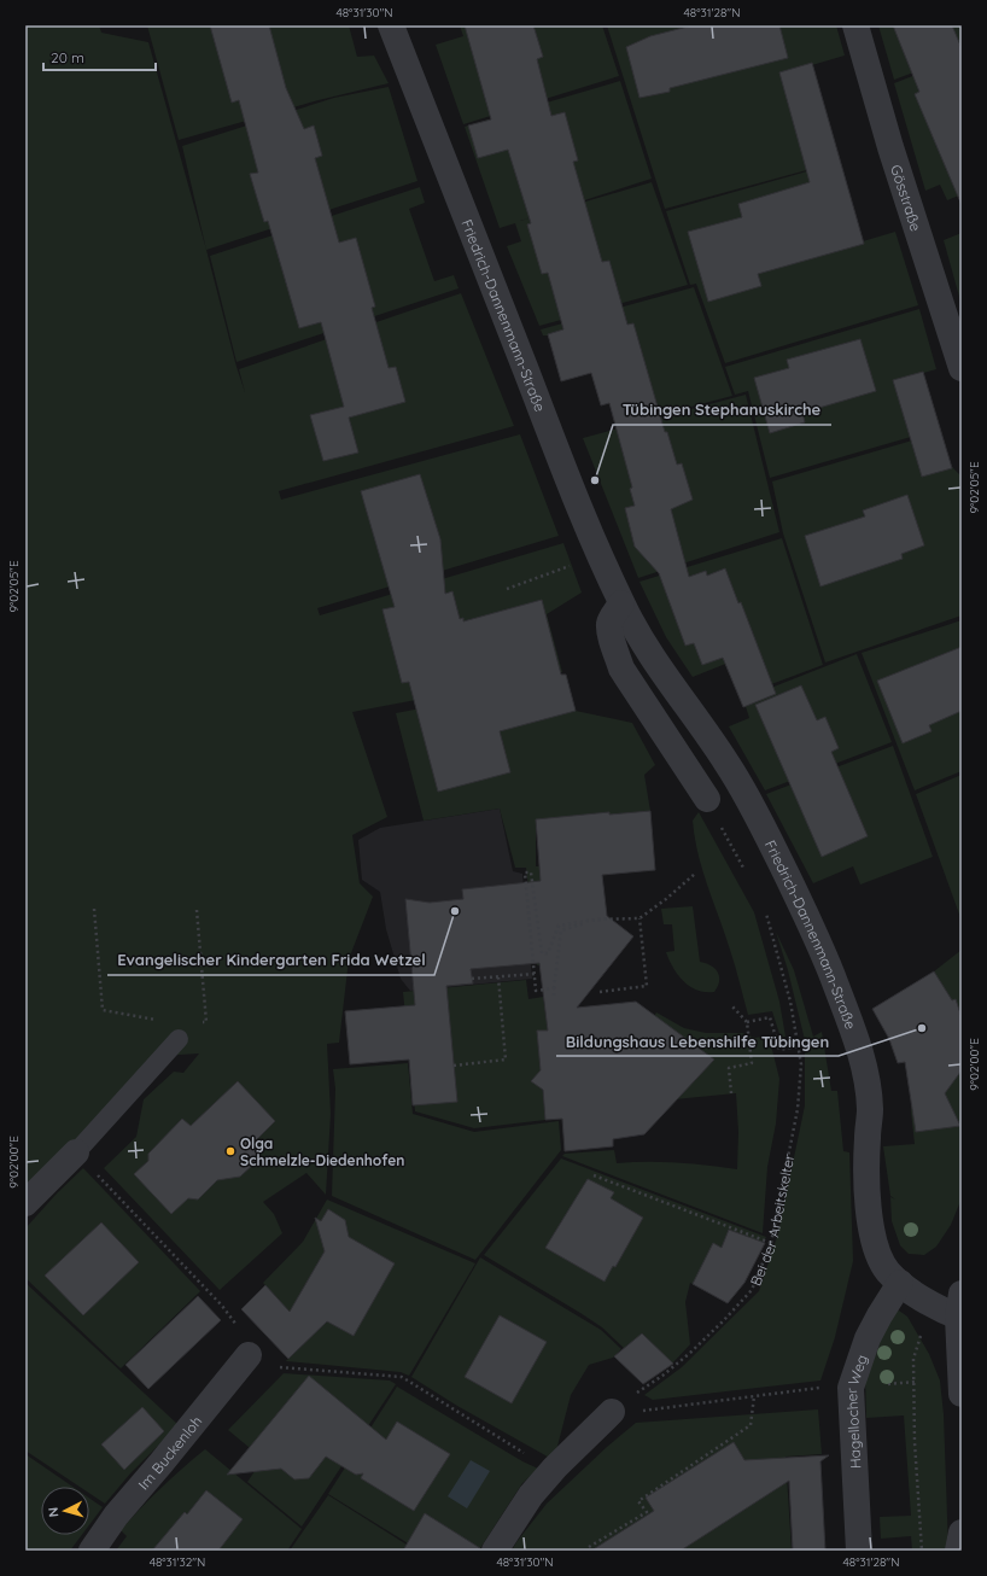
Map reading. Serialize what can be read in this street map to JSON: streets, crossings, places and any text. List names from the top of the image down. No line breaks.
{"streets":{"street":["Gösstraße","Friedrich-Dannenmann-Straße","Hagellocher Weg","Im Buckenloh"],"path":["Bei der Arbeitskelter"]},"crossings":[["Friedrich-Dannenmann-Straße","Hagellocher Weg"]],"places":["Tübingen Stephanuskirche","Evangelischer Kindergarten Frida Wetzel","Bildungshaus Lebenshilfe Tübingen","Olga Schmelzle-Diedenhofen"],"scale_bar":"20 m","north":"left","coordinates":["48°31'30\"N","48°31'28\"N","9°02'05\"E","9°02'00\"E","48°31'32\"N"]}
